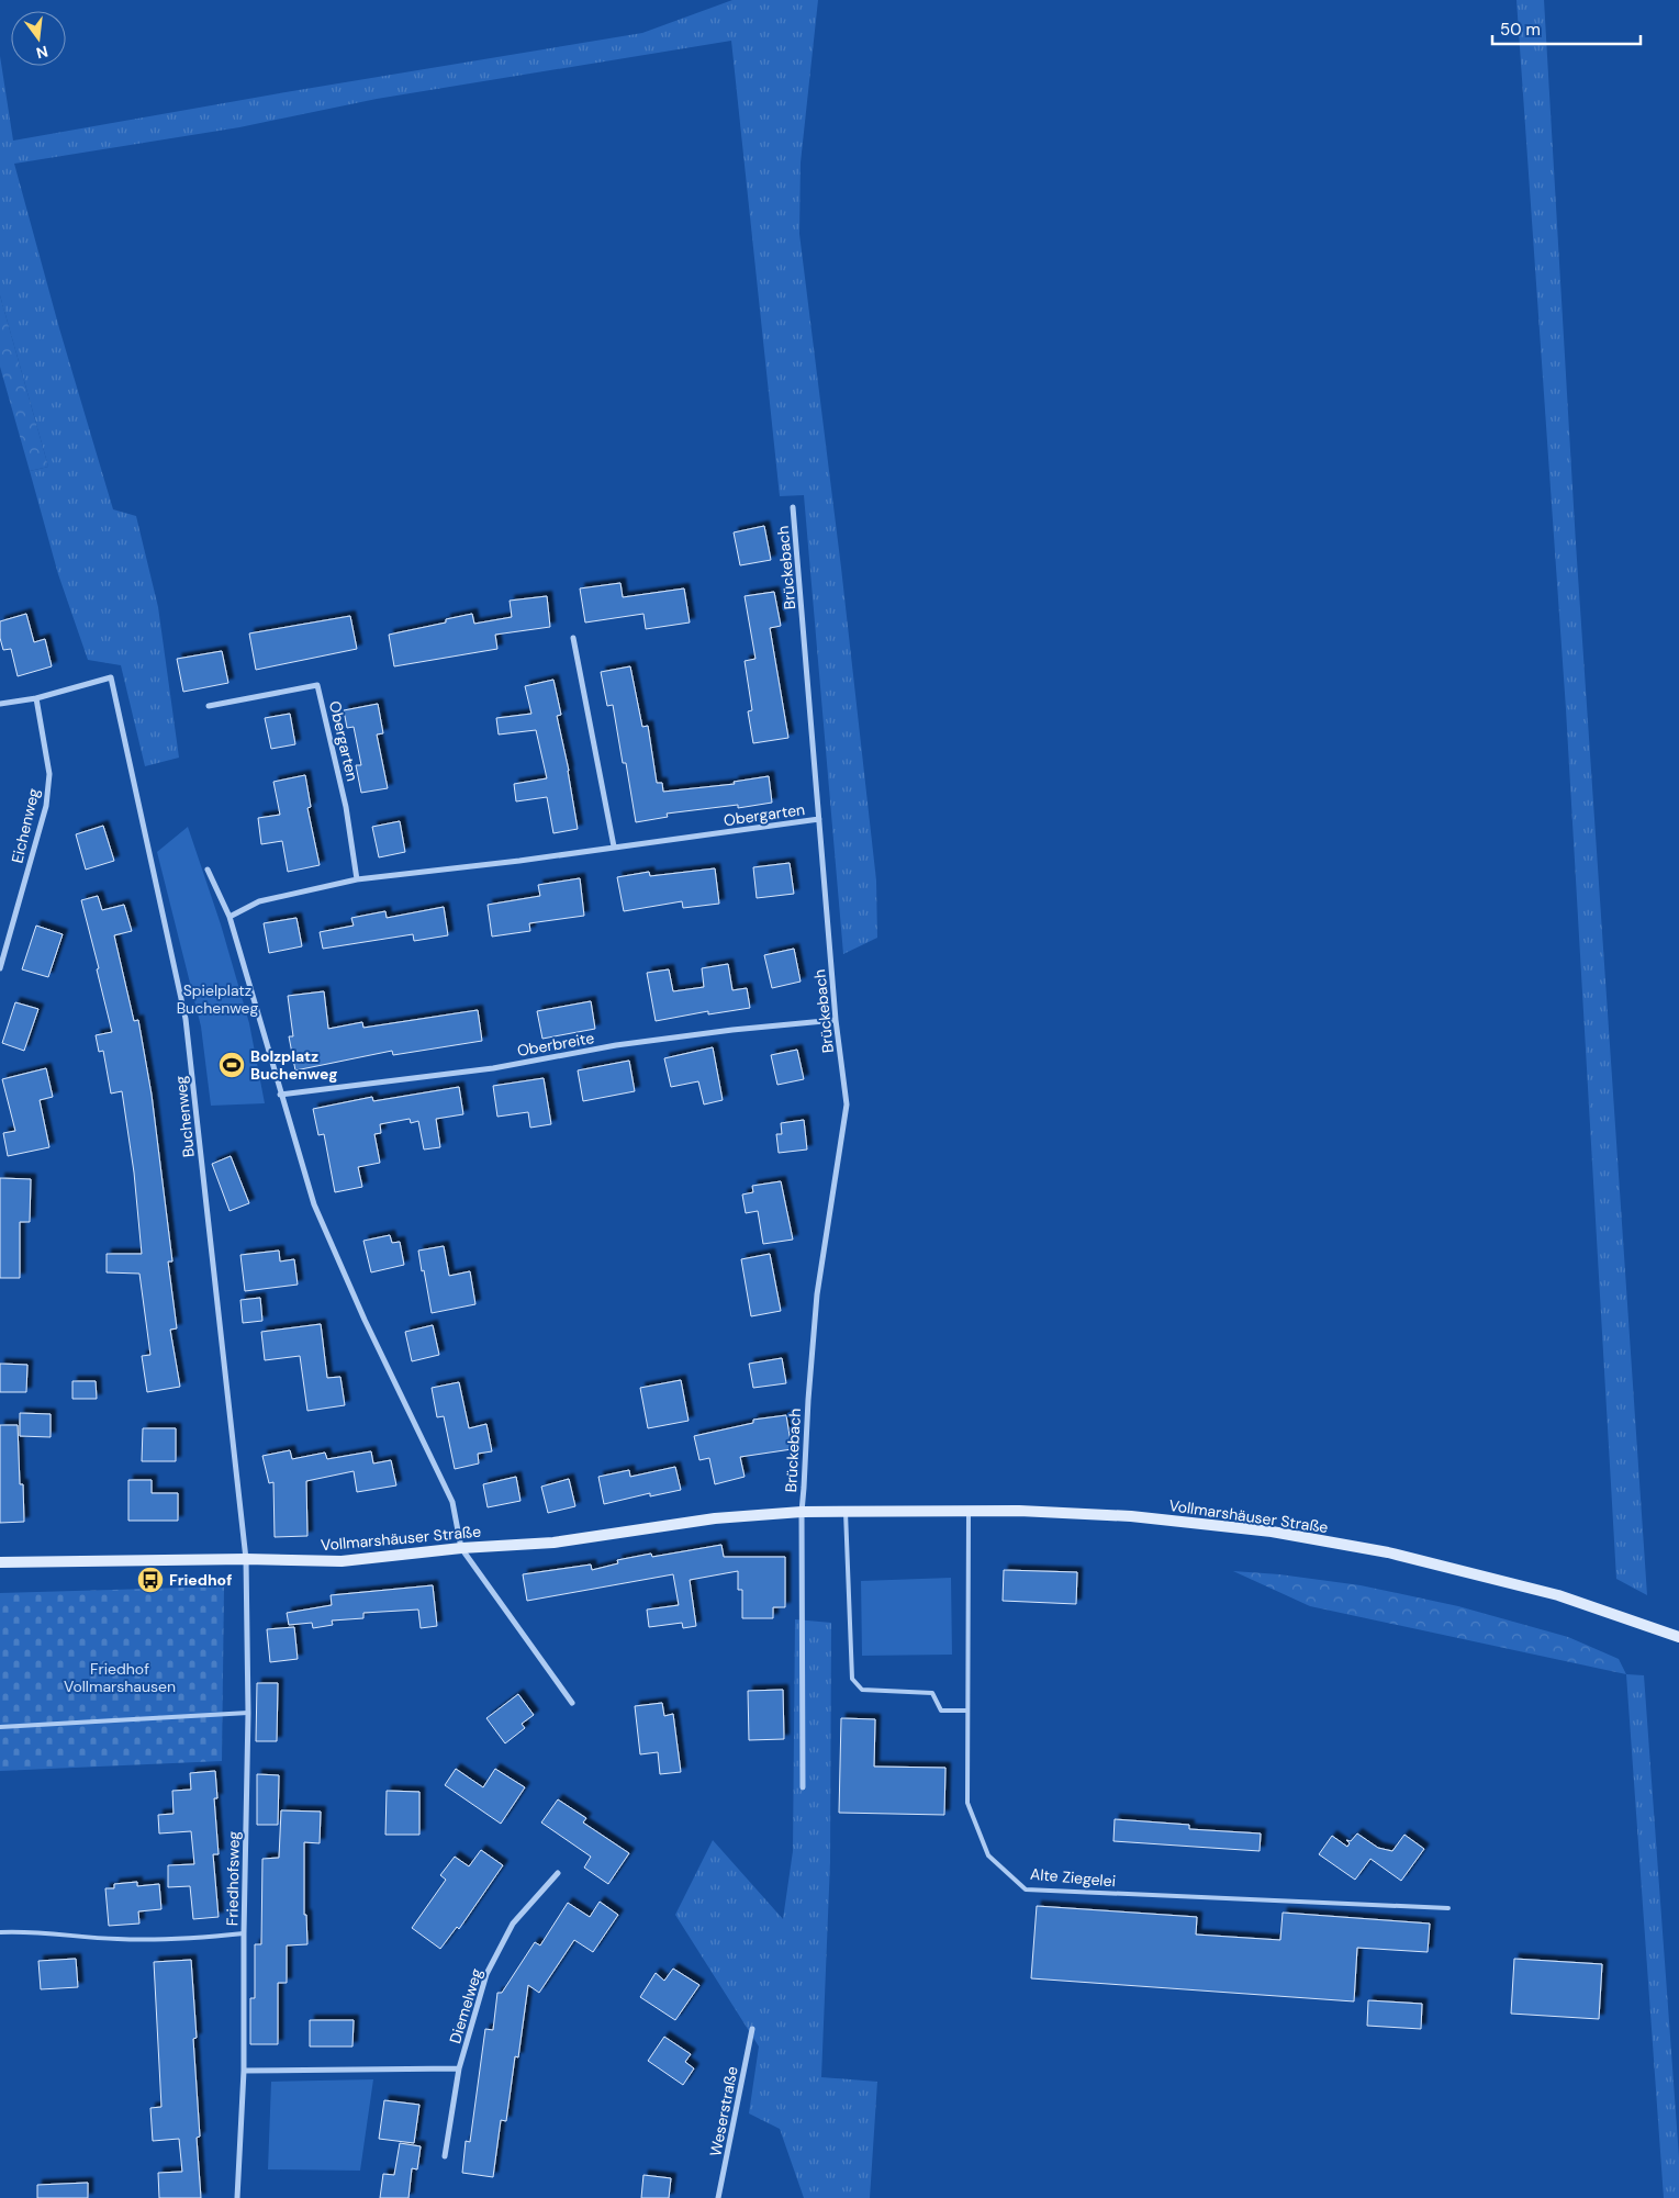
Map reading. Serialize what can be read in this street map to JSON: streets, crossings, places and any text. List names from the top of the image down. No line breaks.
{"streets":{"main road":["Vollmarshäuser Straße"],"street":["Brückebach","Obergarten","Eichenweg","Oberbreite","Buchenweg","Friedhofsweg","Diemelweg","Weserstraße"],"lane":["Alte Ziegelei"]},"crossings":[["Brückebach","Obergarten"],["Brückebach","Oberbreite"],["Brückebach","Vollmarshäuser Straße"],["Eichenweg","Buchenweg"],["Buchenweg","Vollmarshäuser Straße"],["Buchenweg","Friedhofsweg"],["Vollmarshäuser Straße","Alte Ziegelei"],["Vollmarshäuser Straße","Friedhofsweg"]],"parks":["Spielplatz Buchenweg","Friedhof Vollmarshausen"],"places":{"sports":["Bolzplatz Buchenweg"],"bus stop":["Friedhof"]},"scale_bar":"50 m","north":"bottom"}
